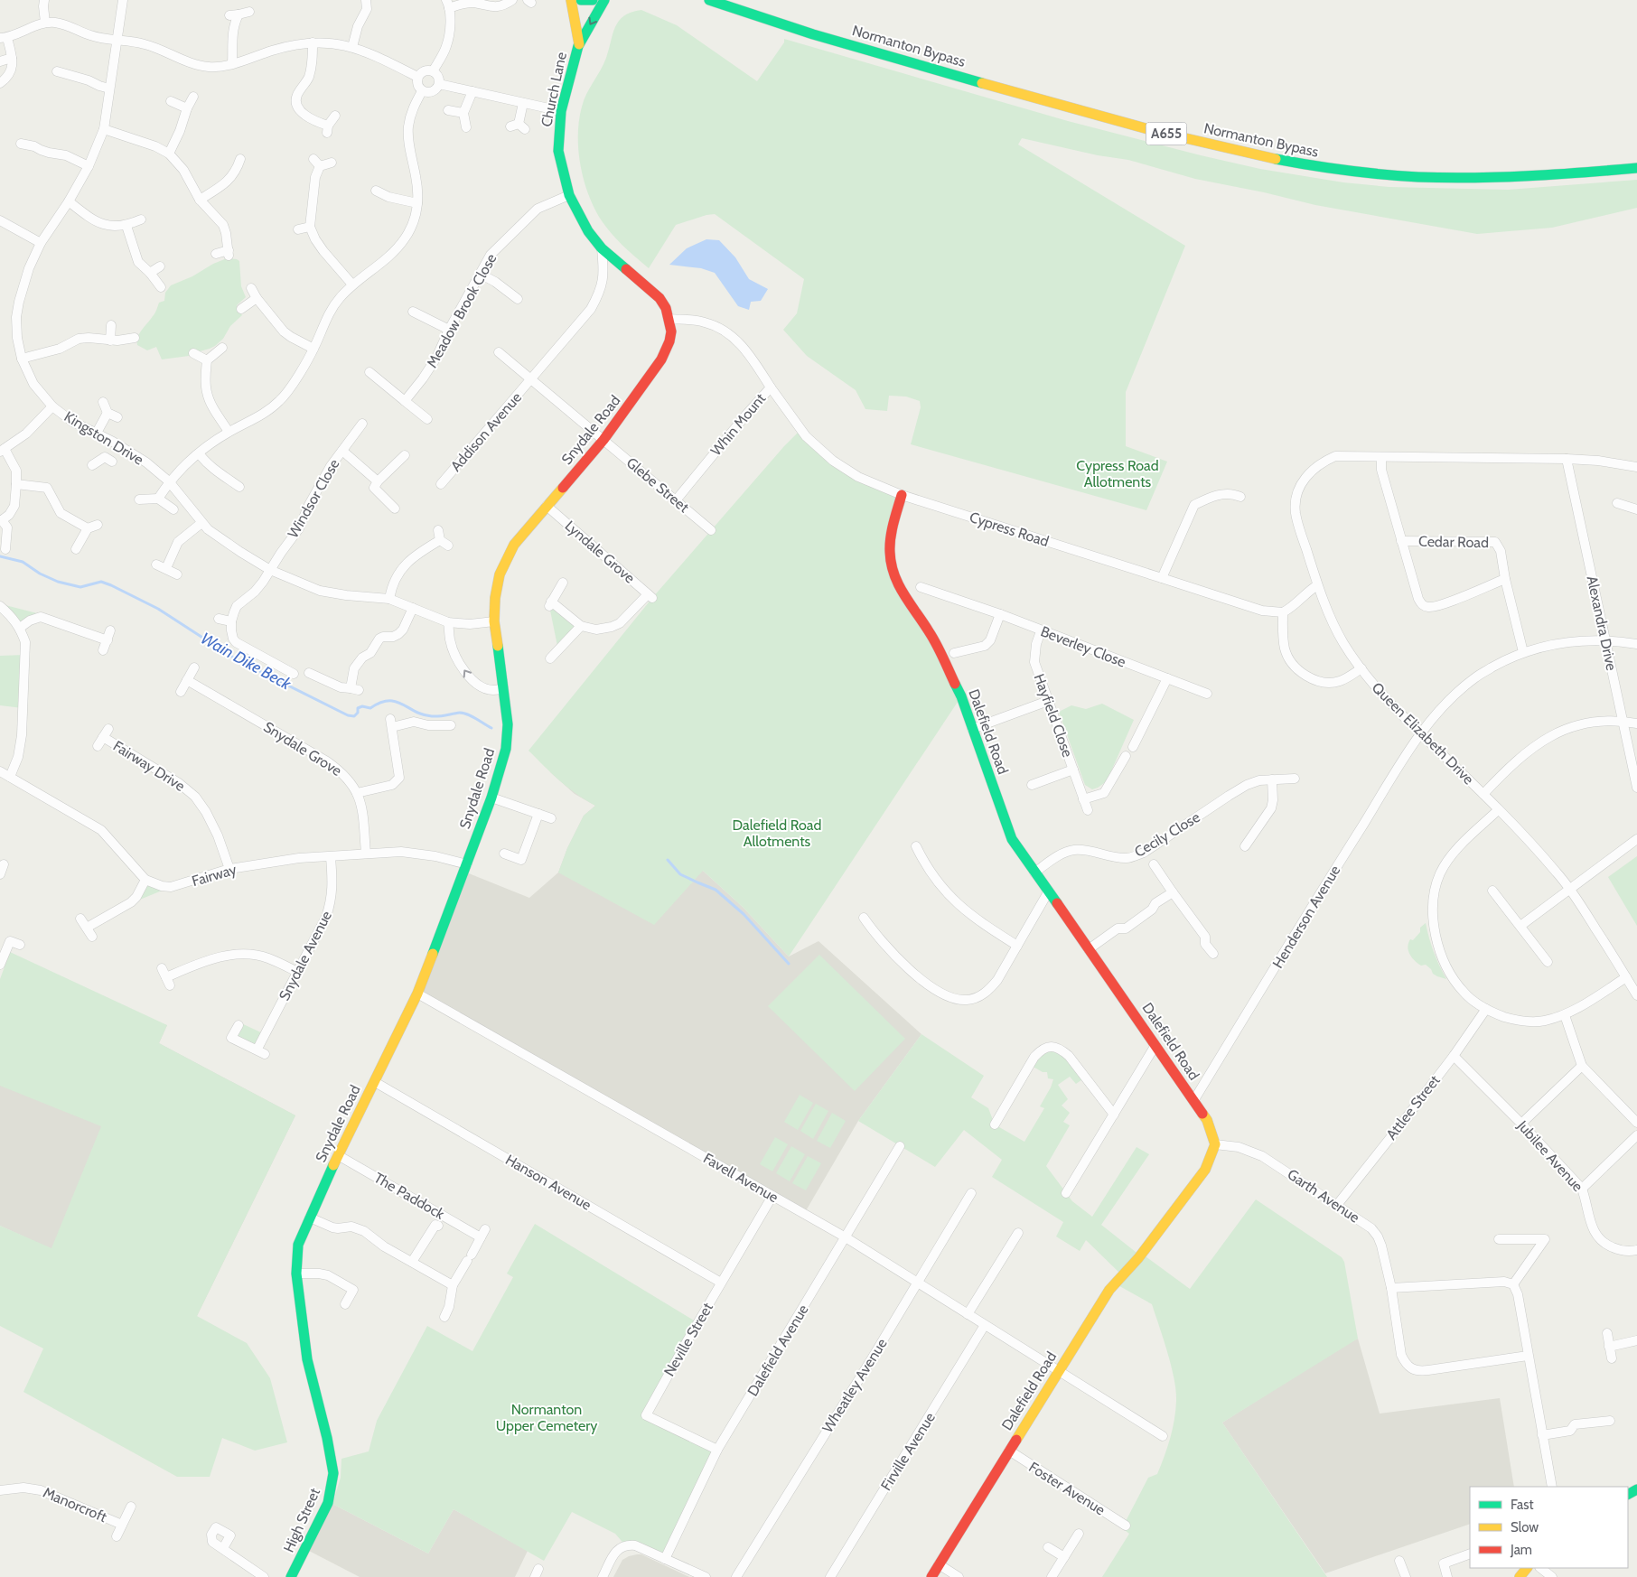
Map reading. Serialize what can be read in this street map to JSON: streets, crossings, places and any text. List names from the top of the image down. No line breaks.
{"streets":{"street":["Normanton Bypass","Church Lane","A655","Meadow Brook Close","Whin Mount","Snydale Road","Addison Avenue","Kingston Drive","Glebe Street","Windsor Close","Cypress Road","Cedar Road","Lyndale Grove","Alexandra Drive","Beverley Close","Hayfield Close","Dalefield Road","Queen Elizabeth Drive","Snydale Grove","Fairway Drive","Cecily Close","Fairway","Henderson Avenue","Snydale Avenue","Attlee Street","Jubilee Avenue","Favell Avenue","Hanson Avenue","The Paddock","Garth Avenue","Neville Street","Dalefield Avenue","Wheatley Avenue","Firville Avenue","Foster Avenue","Manorcroft","High Street"]},"crossings":[["Church Lane","Meadow Brook Close"],["Church Lane","Snydale Road"],["Meadow Brook Close","Snydale Road"],["Whin Mount","Snydale Road"],["Whin Mount","Glebe Street"],["Whin Mount","Cypress Road"],["Snydale Road","Addison Avenue"],["Snydale Road","Kingston Drive"],["Snydale Road","Glebe Street"],["Snydale Road","Lyndale Grove"],["Snydale Road","Fairway"],["Snydale Road","Favell Avenue"],["Snydale Road","Hanson Avenue"],["Snydale Road","The Paddock"],["Snydale Road","High Street"],["Addison Avenue","Glebe Street"],["Kingston Drive","Windsor Close"],["Cypress Road","Dalefield Road"],["Cedar Road","Queen Elizabeth Drive"],["Cedar Road","Henderson Avenue"],["Alexandra Drive","Queen Elizabeth Drive"],["Alexandra Drive","Henderson Avenue"],["Beverley Close","Hayfield Close"],["Dalefield Road","Cecily Close"],["Dalefield Road","Henderson Avenue"],["Dalefield Road","Favell Avenue"],["Dalefield Road","Garth Avenue"],["Dalefield Road","Foster Avenue"],["Queen Elizabeth Drive","Henderson Avenue"],["Snydale Grove","Fairway"],["Fairway Drive","Fairway"],["Fairway","Snydale Avenue"],["Attlee Street","Jubilee Avenue"],["Attlee Street","Garth Avenue"],["Favell Avenue","Neville Street"],["Favell Avenue","Dalefield Avenue"],["Favell Avenue","Wheatley Avenue"],["Favell Avenue","Firville Avenue"],["Hanson Avenue","Neville Street"],["Neville Street","Dalefield Avenue"]],"water":["Wain Dike Beck"],"parks":["Cypress Road Allotments","Dalefield Road Allotments","Normanton Upper Cemetery"],"legend":["Fast","Slow","Jam"]}
